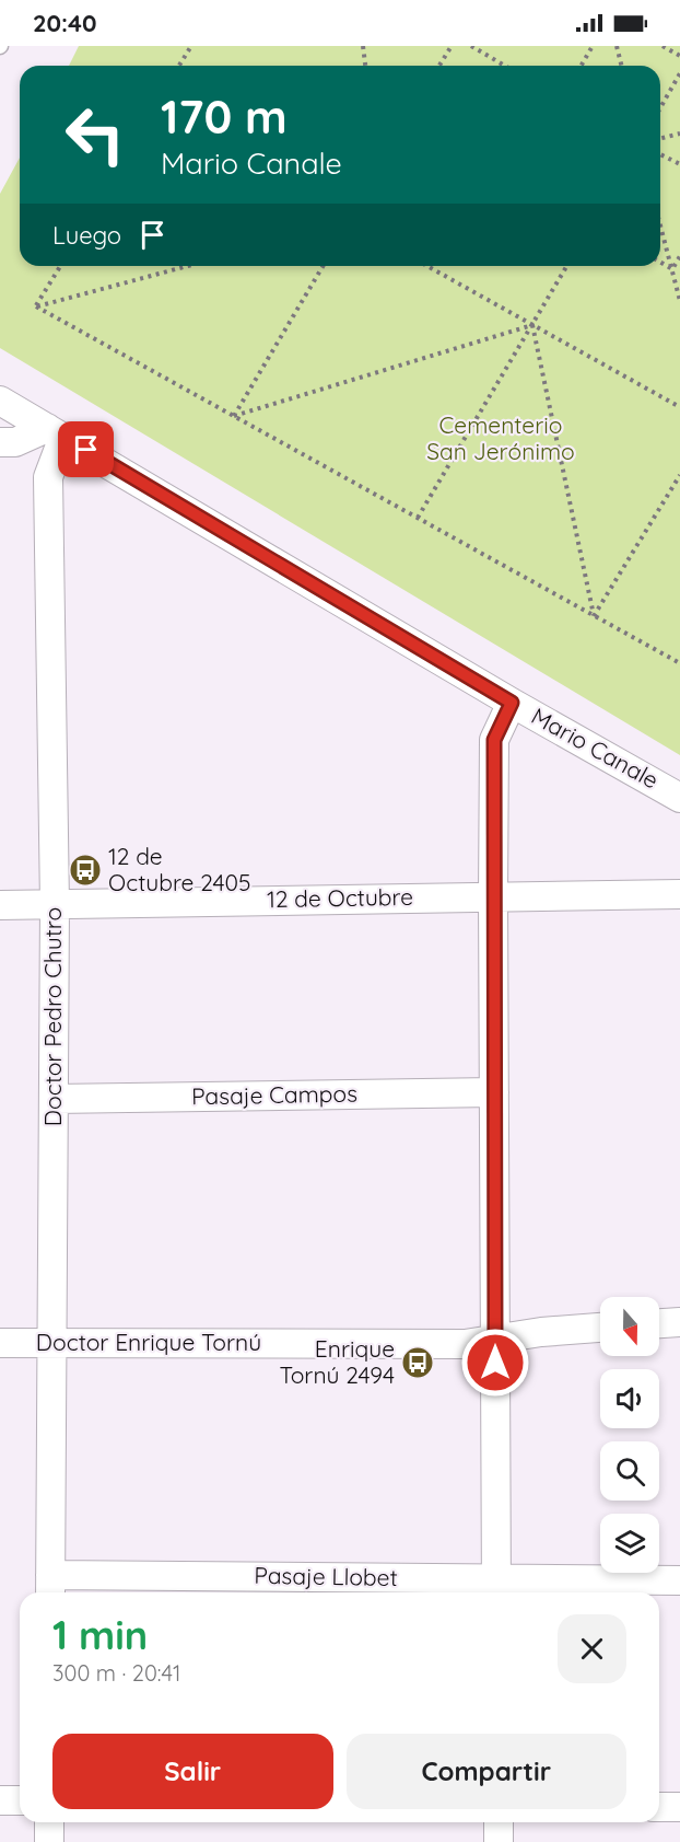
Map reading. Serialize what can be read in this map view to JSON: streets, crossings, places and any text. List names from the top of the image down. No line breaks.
{"streets":{"street":["Mario Canale","12 de Octubre","Doctor Pedro Chutro","Pasaje Campos","Doctor Enrique Tornú","Pasaje Llobet"]},"crossings":[["Mario Canale","Doctor Pedro Chutro"],["12 de Octubre","Doctor Pedro Chutro"],["Doctor Pedro Chutro","Pasaje Campos"],["Doctor Pedro Chutro","Doctor Enrique Tornú"],["Doctor Pedro Chutro","Pasaje Llobet"]],"parks":["Cementerio San Jerónimo"],"places":{"bus stop":["12 de Octubre 2405","Enrique Tornú 2494"]},"north":"bottom","page":{"status":"20:40","turn":["170 m","Mario Canale"],"then":"Luego","heading":["1 min","300 m · 20:41"],"buttons":["Salir","Compartir"]}}
